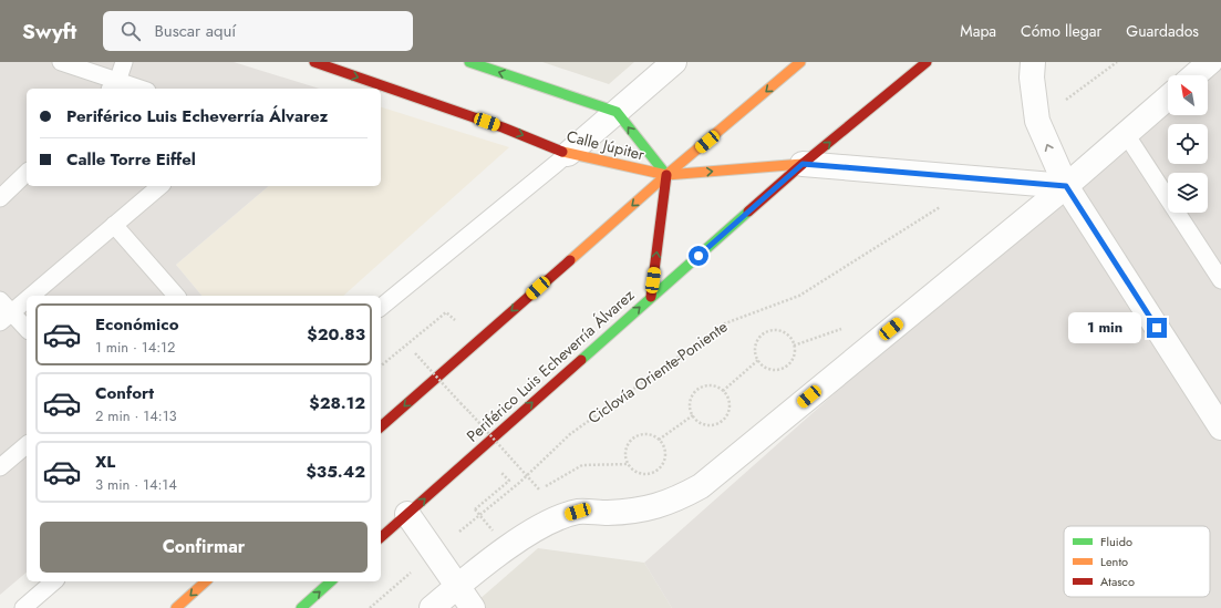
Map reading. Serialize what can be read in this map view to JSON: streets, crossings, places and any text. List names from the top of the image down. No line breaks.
{"streets":{"main road":["Calle Júpiter","Periférico Luis Echeverría Álvarez"],"path":["Ciclovía Oriente-Poniente"]},"legend":["Fluido","Lento","Atasco"],"north":"top left","page":{"header":"Swyft","search":"Buscar aquí","nav":["Mapa","Cómo llegar","Guardados"],"banner":["Periférico Luis Echeverría Álvarez","Calle Torre Eiffel"],"list":[{"name":"Económico","note":"1 min · 14:12","value":"$20.83"},{"name":"Confort","note":"2 min · 14:13","value":"$28.12"},{"name":"XL","note":"3 min · 14:14","value":"$35.42"}],"bubble":"1 min","buttons":"Confirmar"}}
